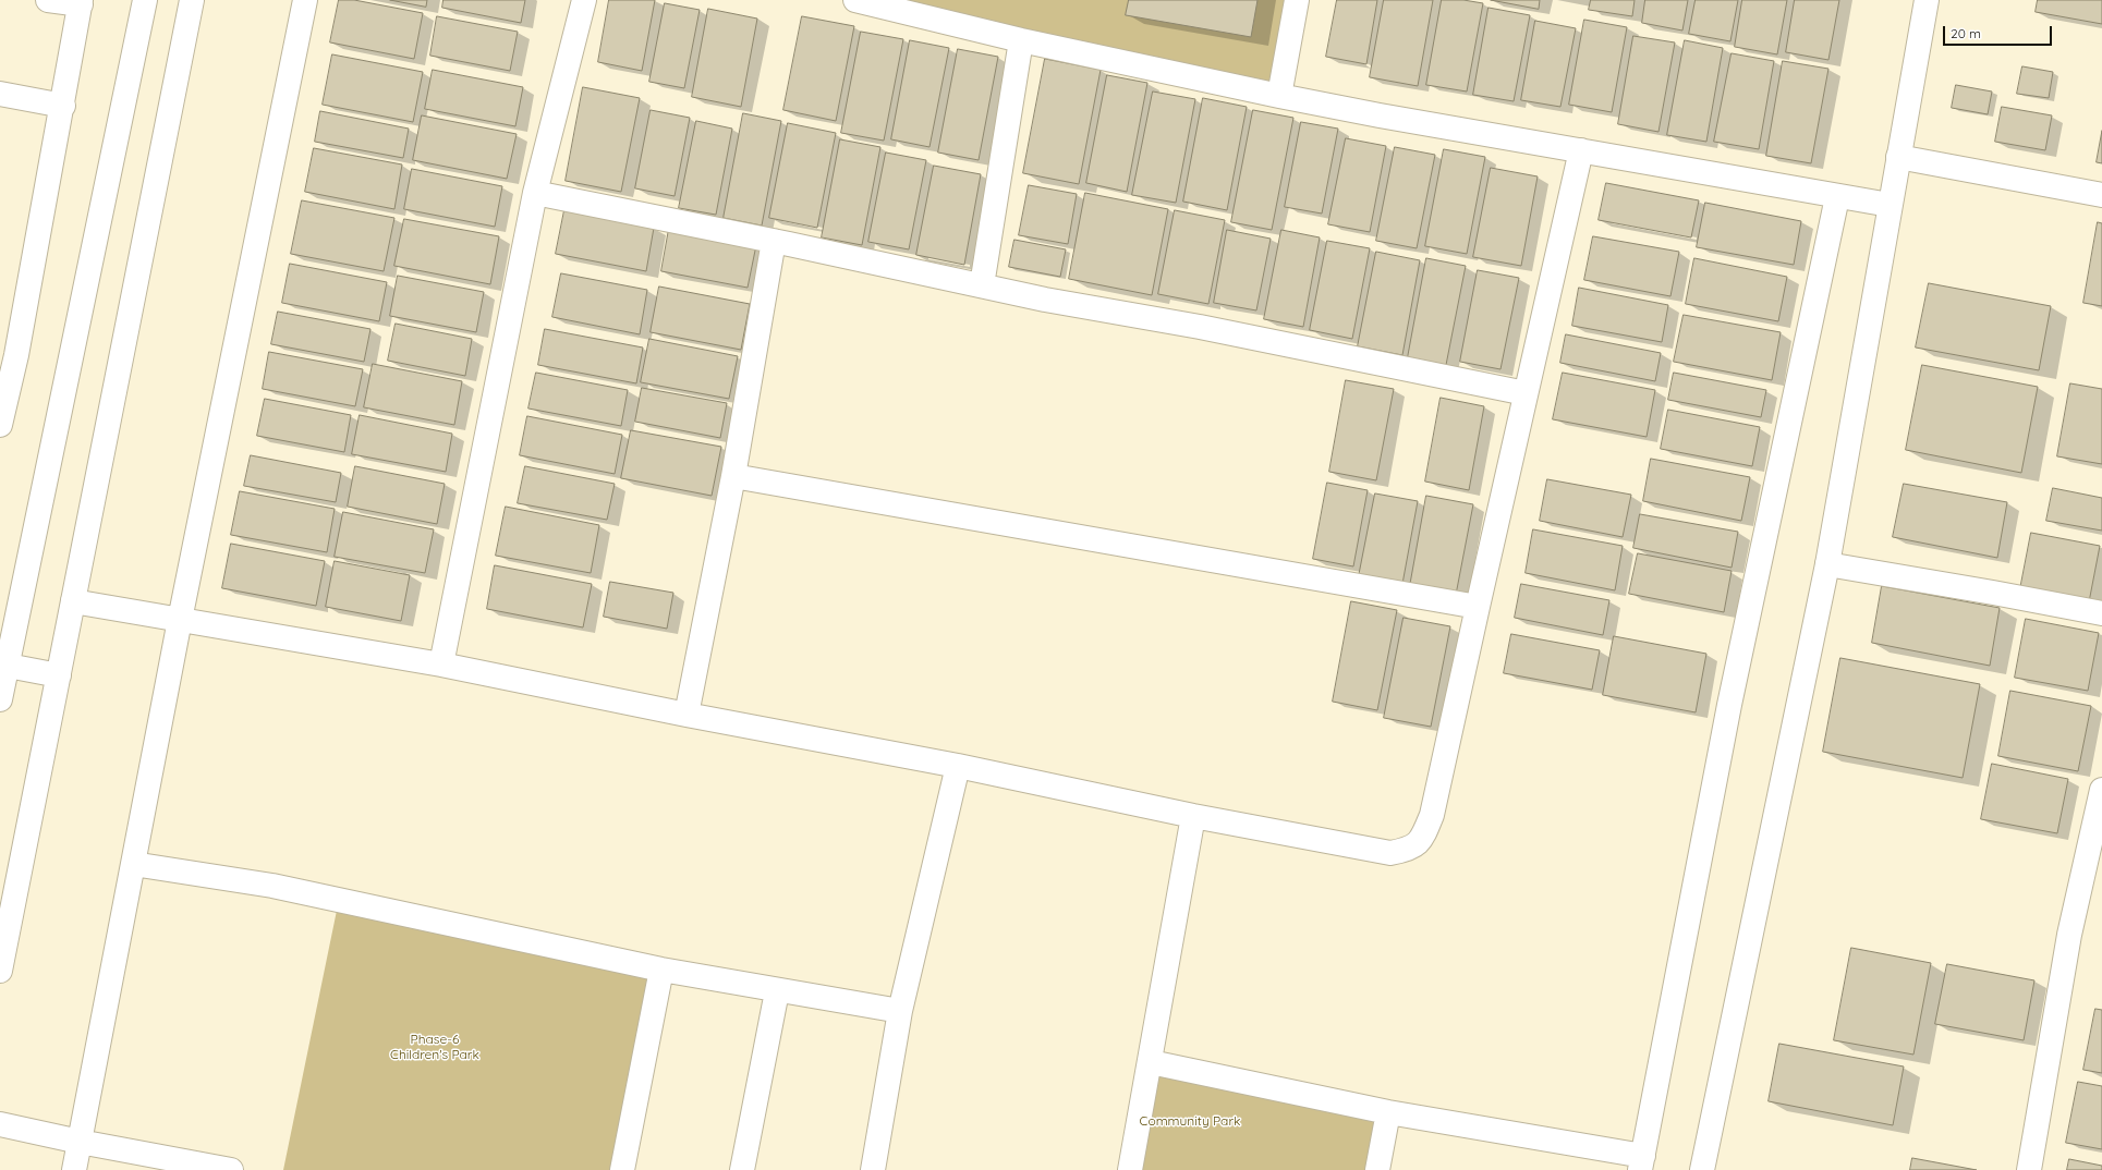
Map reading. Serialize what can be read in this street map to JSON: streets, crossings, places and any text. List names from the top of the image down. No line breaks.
{"parks":["Phase-6 Children's Park","Community Park"],"scale_bar":"20 m"}
